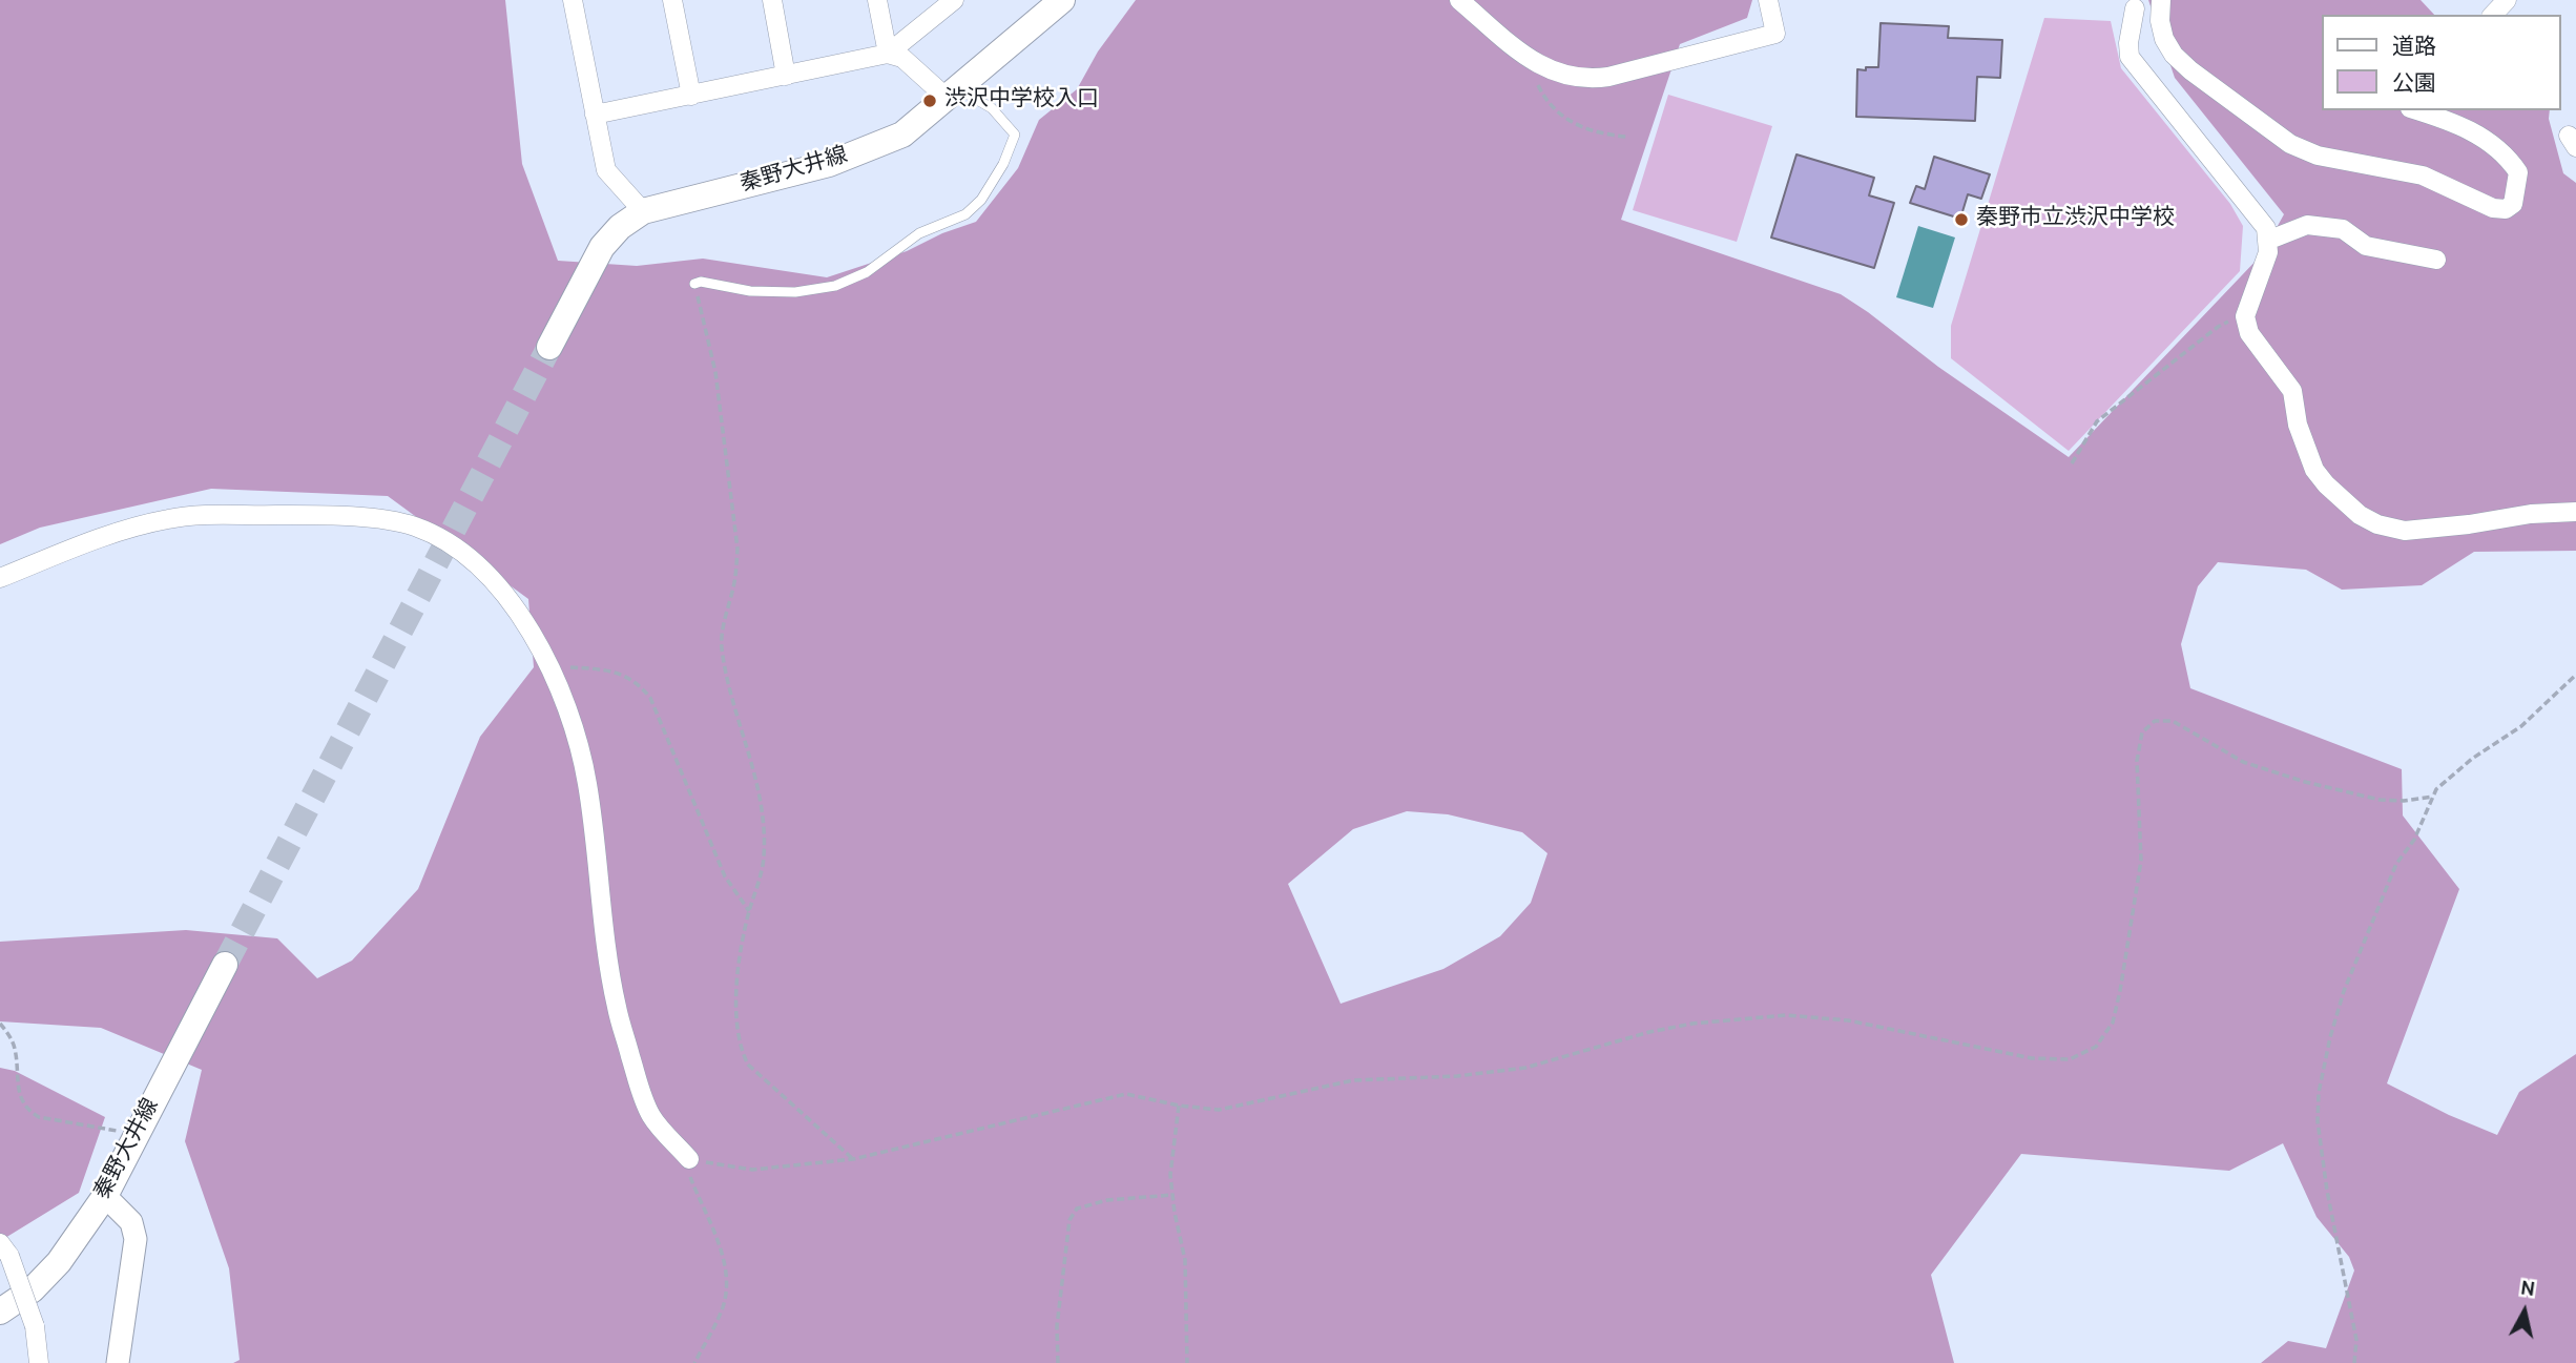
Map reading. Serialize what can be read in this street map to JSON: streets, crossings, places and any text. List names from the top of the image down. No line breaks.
{"streets":{"main road":["秦野大井線"]},"places":["渋沢中学校入口","秦野市立渋沢中学校"],"legend":["道路","公園"],"north":"top"}
